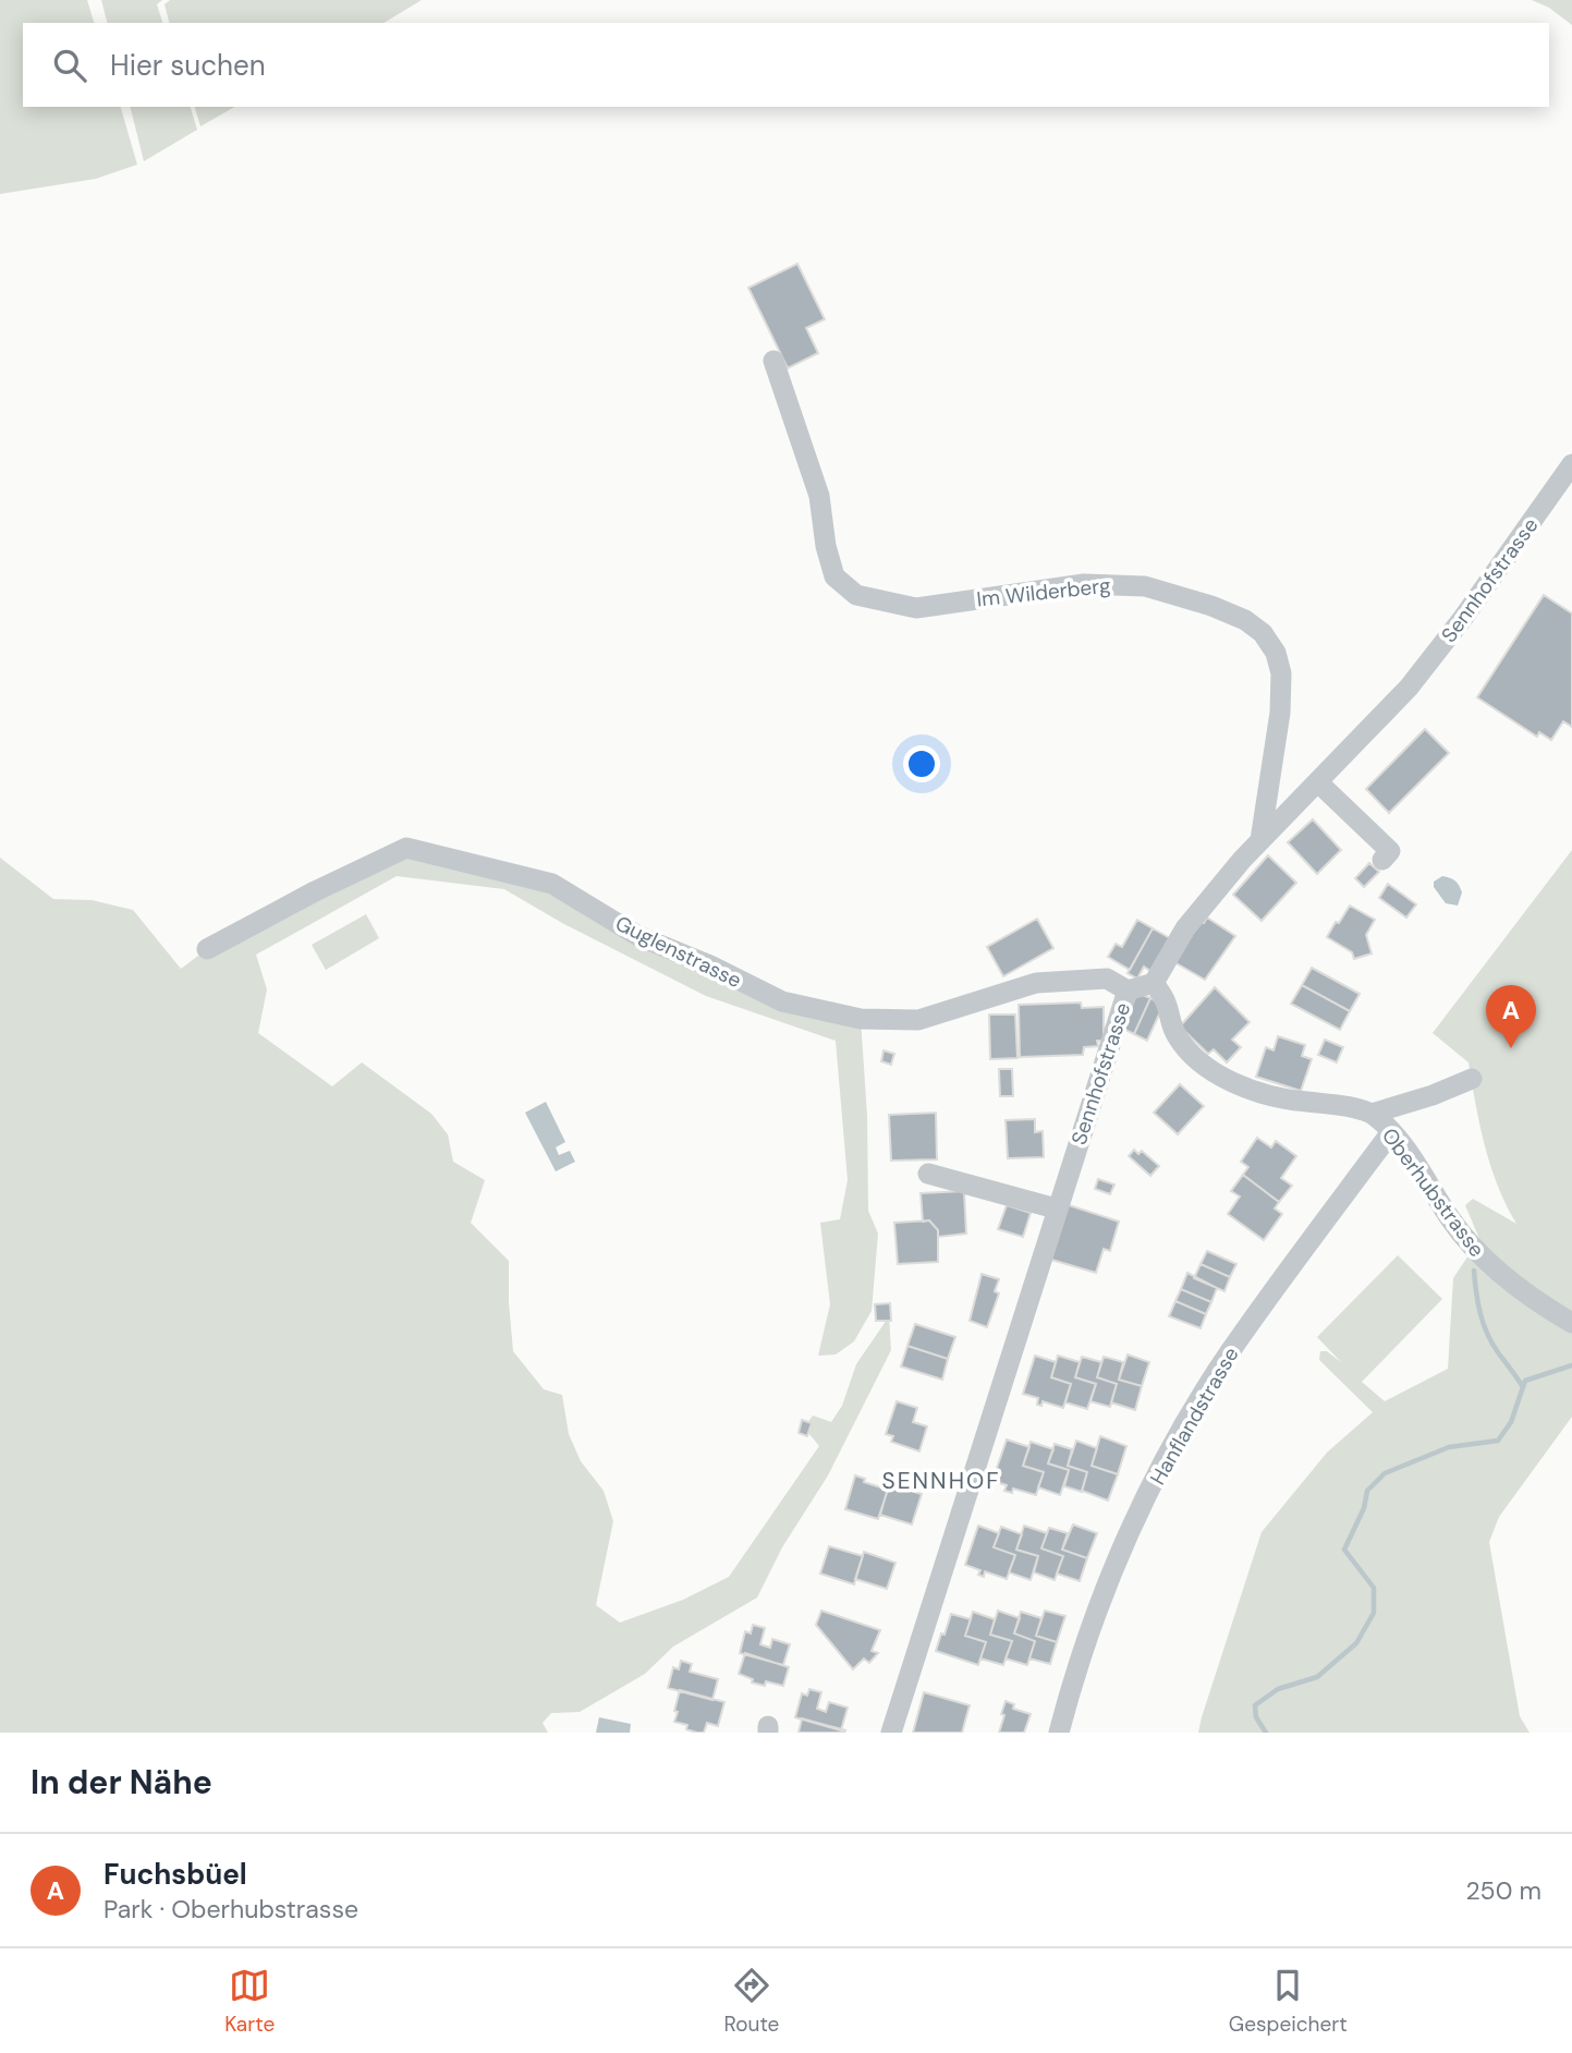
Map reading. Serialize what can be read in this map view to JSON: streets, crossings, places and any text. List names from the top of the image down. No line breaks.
{"streets":{"street":["Sennhofstrasse","Im Wilderberg","Guglenstrasse","Oberhubstrasse","Hanflandstrasse"]},"crossings":[["Sennhofstrasse","Im Wilderberg"],["Sennhofstrasse","Guglenstrasse"],["Sennhofstrasse","Oberhubstrasse"],["Oberhubstrasse","Hanflandstrasse"]],"districts":["SENNHOF"],"page":{"search":"Hier suchen","pins":"A","heading":"In der Nähe","list":[{"mark":"A","name":"Fuchsbüel","note":"Park · Oberhubstrasse","value":"250 m"}],"nav":["Karte","Route","Gespeichert"]}}
